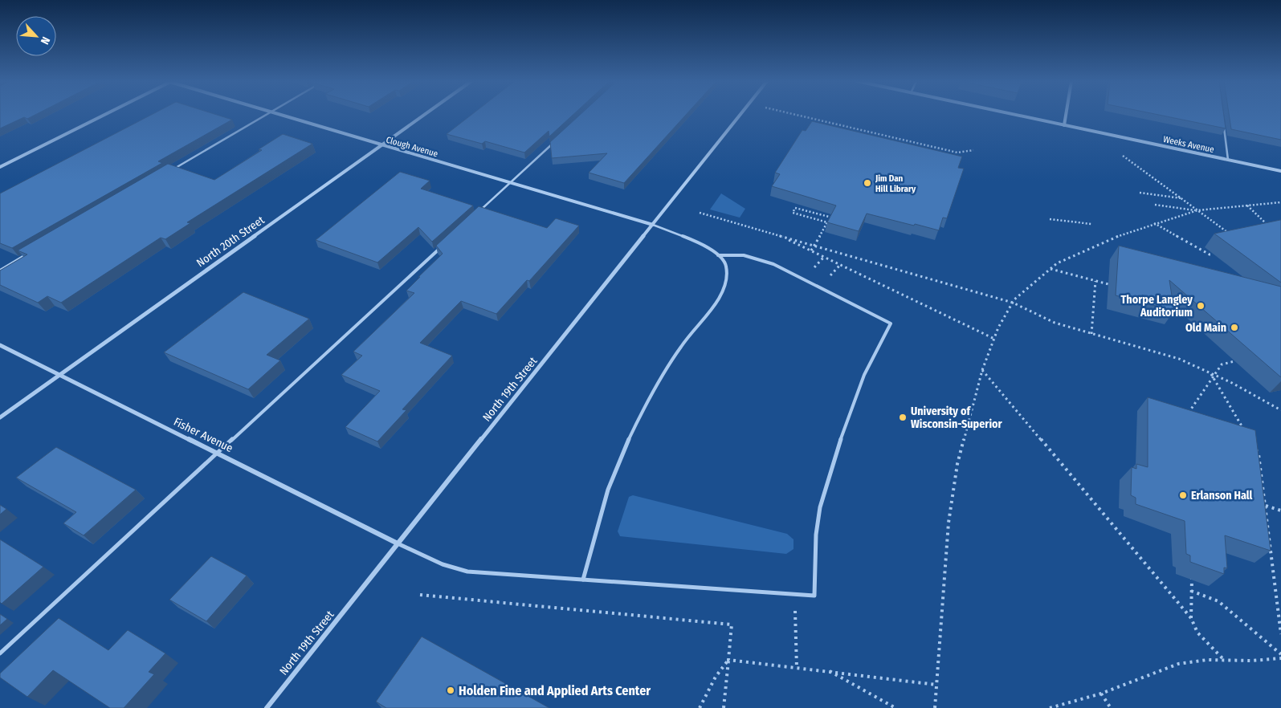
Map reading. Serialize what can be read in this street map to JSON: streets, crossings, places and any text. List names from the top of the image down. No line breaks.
{"streets":{"street":["Weeks Avenue","Clough Avenue","North 20th Street","North 19th Street","Fisher Avenue"]},"crossings":[["Clough Avenue","North 20th Street"],["Clough Avenue","North 19th Street"],["North 20th Street","Fisher Avenue"],["North 19th Street","Fisher Avenue"]],"places":["Jim Dan Hill Library","Thorpe Langley Auditorium","Old Main","University of Wisconsin-Superior","Erlanson Hall","Holden Fine and Applied Arts Center"],"north":"bottom right"}
